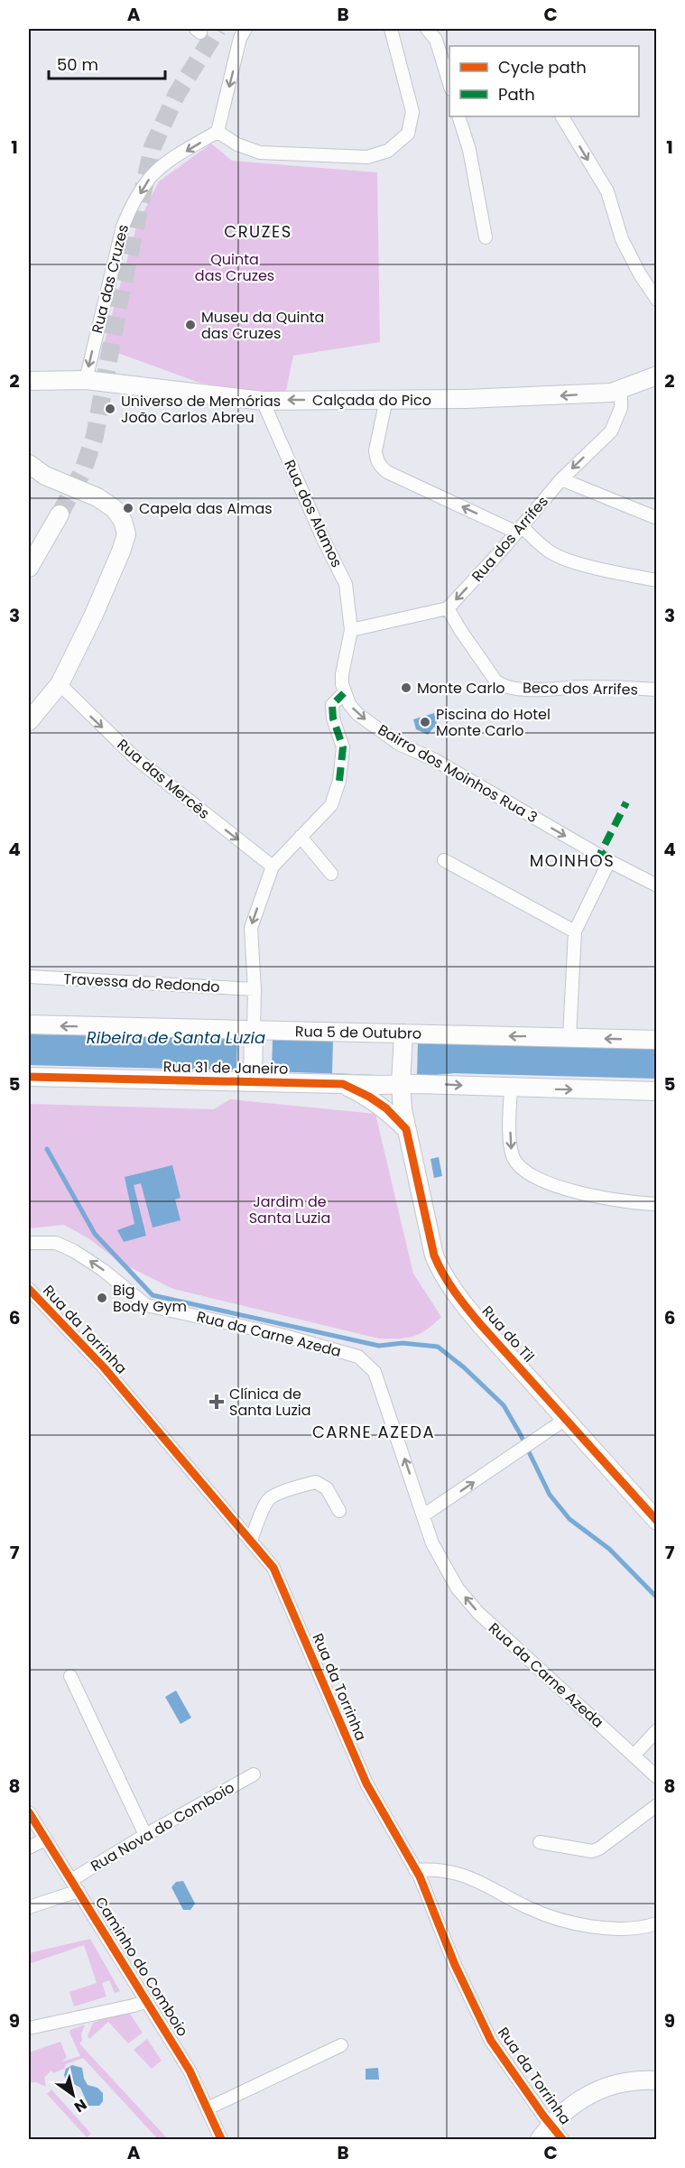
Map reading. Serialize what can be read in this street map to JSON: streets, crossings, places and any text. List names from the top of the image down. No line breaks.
{"streets":{"main road":["Calçada do Pico","Rua 5 de Outubro","Rua 31 de Janeiro","Rua do Til"],"street":["Rua das Cruzes","Rua dos Alamos","Rua dos Arrifes","Beco dos Arrifes","Bairro dos Moinhos Rua 3","Rua das Mercês","Travessa do Redondo","Rua da Torrinha","Rua da Carne Azeda","Rua Nova do Comboio","Caminho do Comboio"]},"crossings":[["Rua das Cruzes","Calçada do Pico"],["Calçada do Pico","Rua dos Alamos"],["Calçada do Pico","Rua dos Arrifes"],["Rua dos Arrifes","Beco dos Arrifes"],["Rua 5 de Outubro","Rua do Til"],["Rua 31 de Janeiro","Rua do Til"],["Rua Nova do Comboio","Caminho do Comboio"]],"one_way":["Rua das Cruzes","Calçada do Pico","Rua dos Arrifes","Rua das Mercês","Rua 5 de Outubro","Rua 31 de Janeiro","Rua da Carne Azeda"],"districts":["CRUZES","MOINHOS","CARNE AZEDA"],"water":["Ribeira de Santa Luzia"],"parks":["Quinta das Cruzes","Jardim de Santa Luzia"],"places":{"other":["Museu da Quinta das Cruzes","Universo de Memórias João Carlos Abreu","Capela das Almas","Monte Carlo","Piscina do Hotel Monte Carlo","Big Body Gym"],"health":["Clínica de Santa Luzia"]},"legend":["Cycle path","Path"],"scale_bar":"50 m","north":"bottom right","grid":{"columns":["A","B","C"],"rows":["1","2","3","4","5","6","7","8","9"]}}
